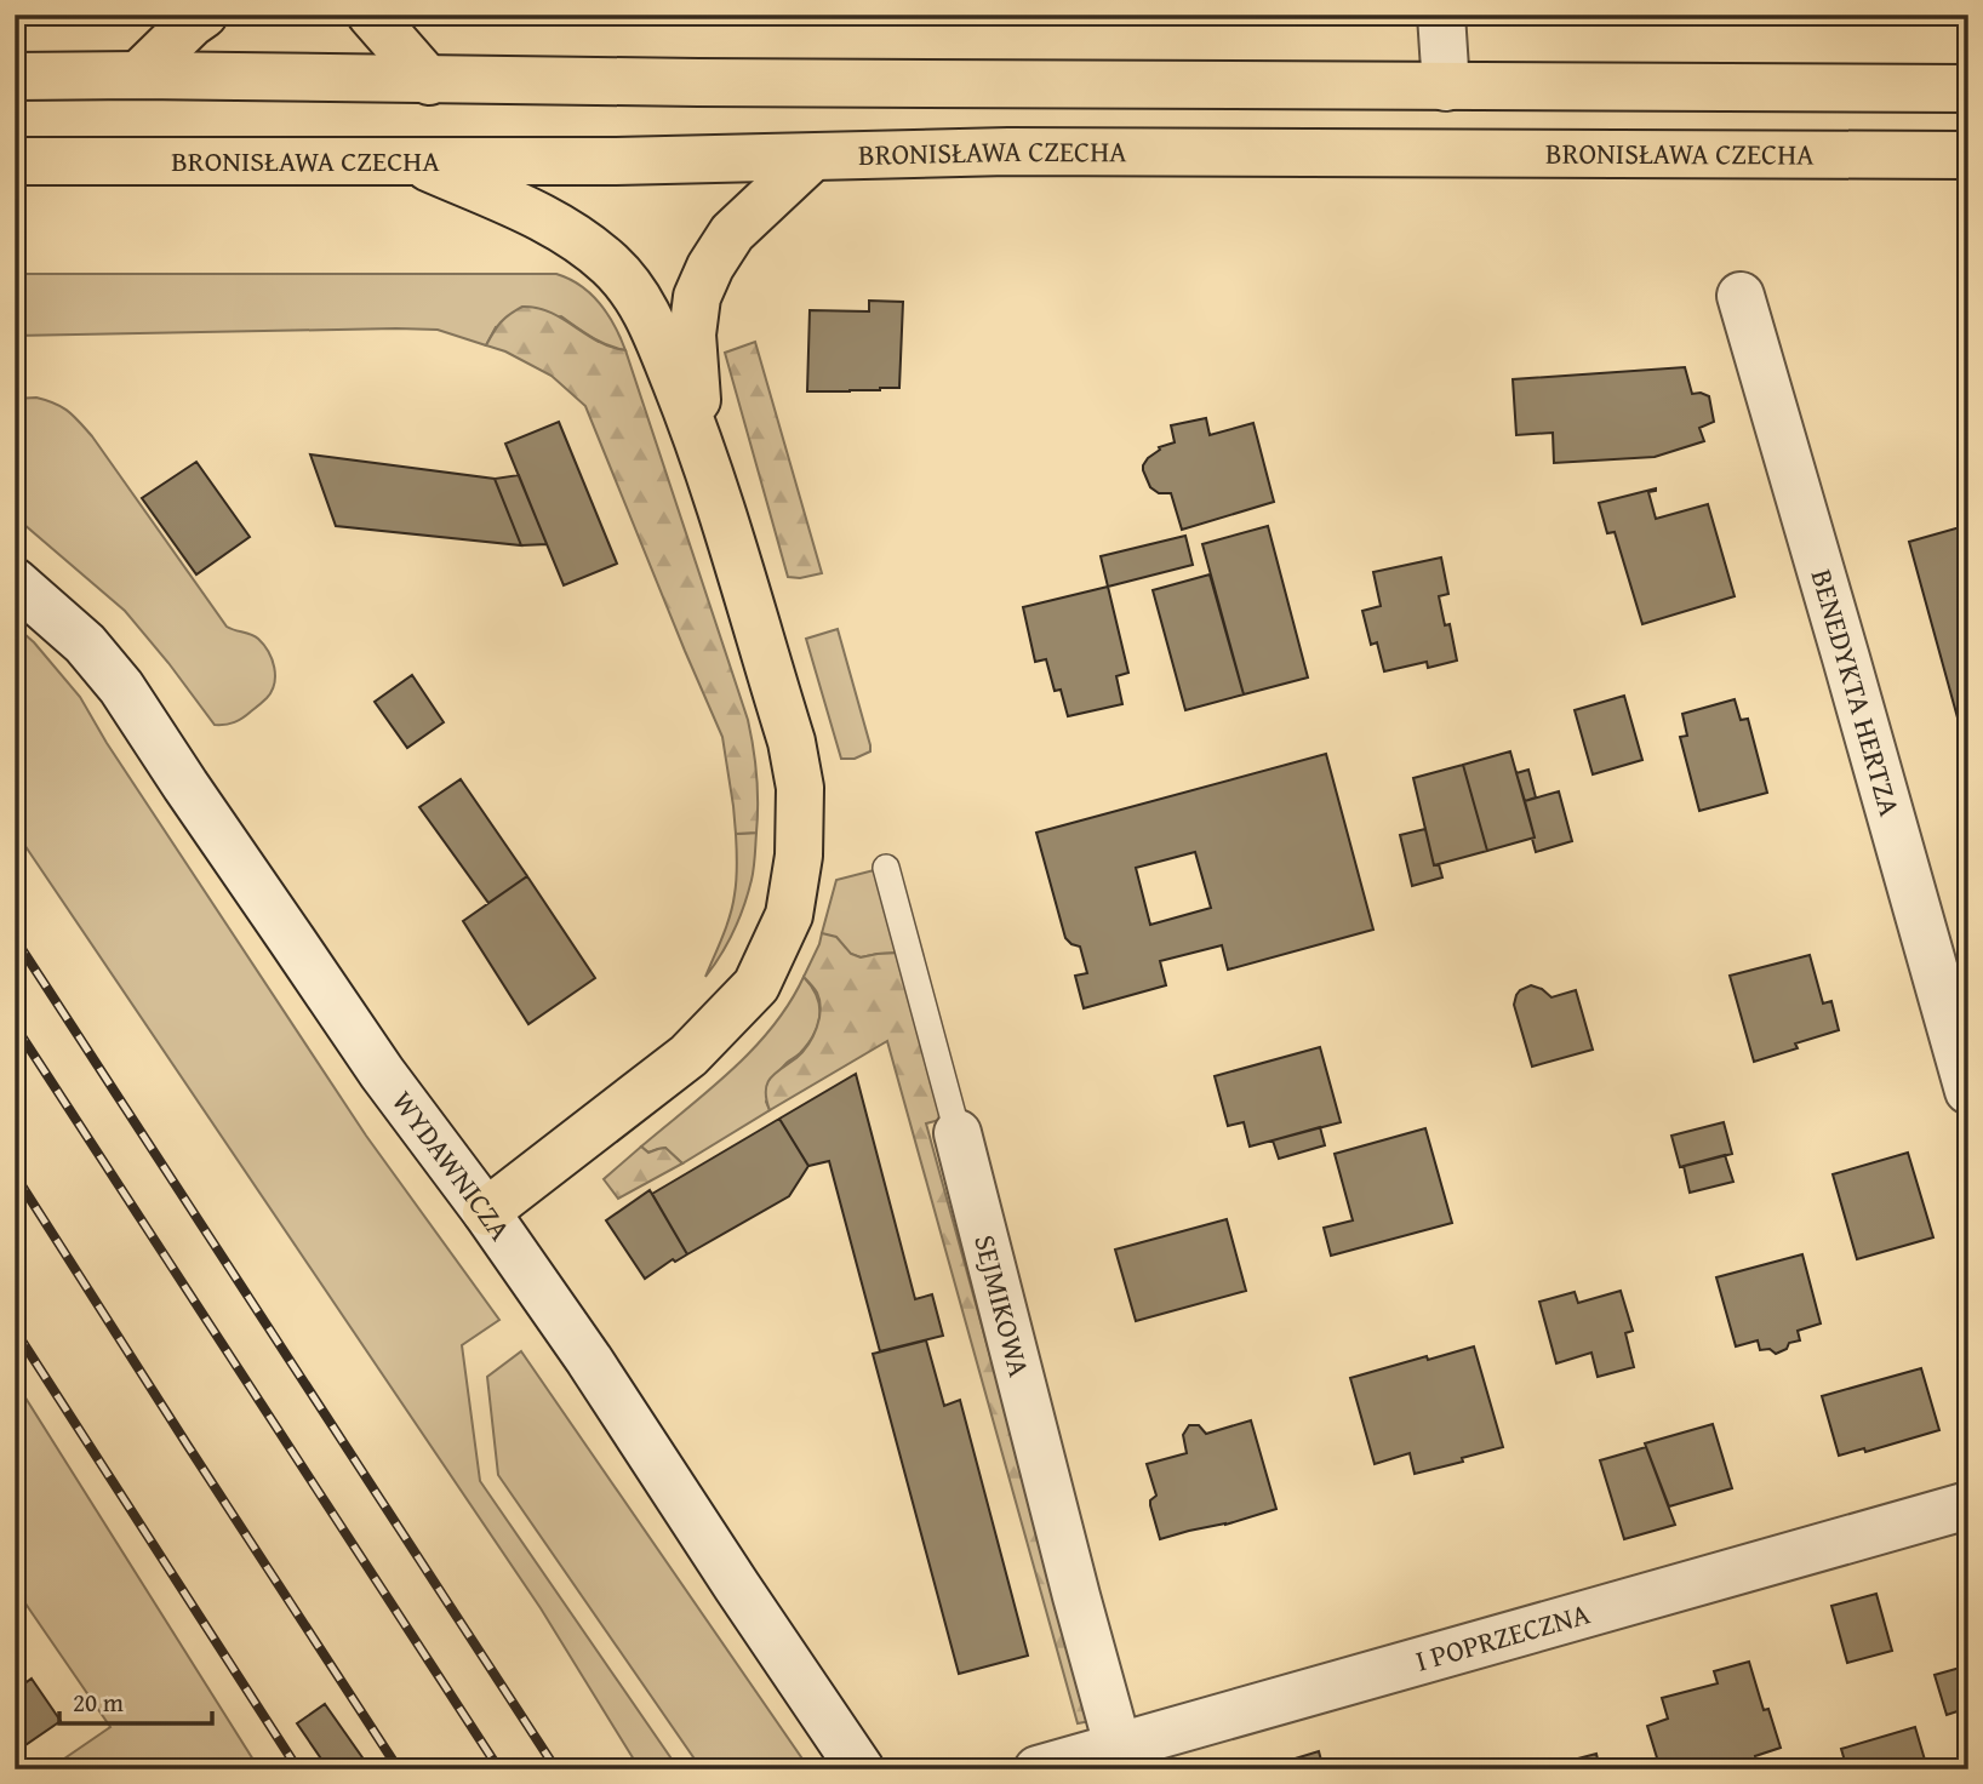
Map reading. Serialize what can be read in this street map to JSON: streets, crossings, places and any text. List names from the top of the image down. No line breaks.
{"streets":{"main road":["BRONISŁAWA CZECHA"],"street":["BENEDYKTA HERTZA","WYDAWNICZA","SEJMIKOWA","I POPRZECZNA"]},"crossings":[["SEJMIKOWA","I POPRZECZNA"]],"scale_bar":"20 m"}
